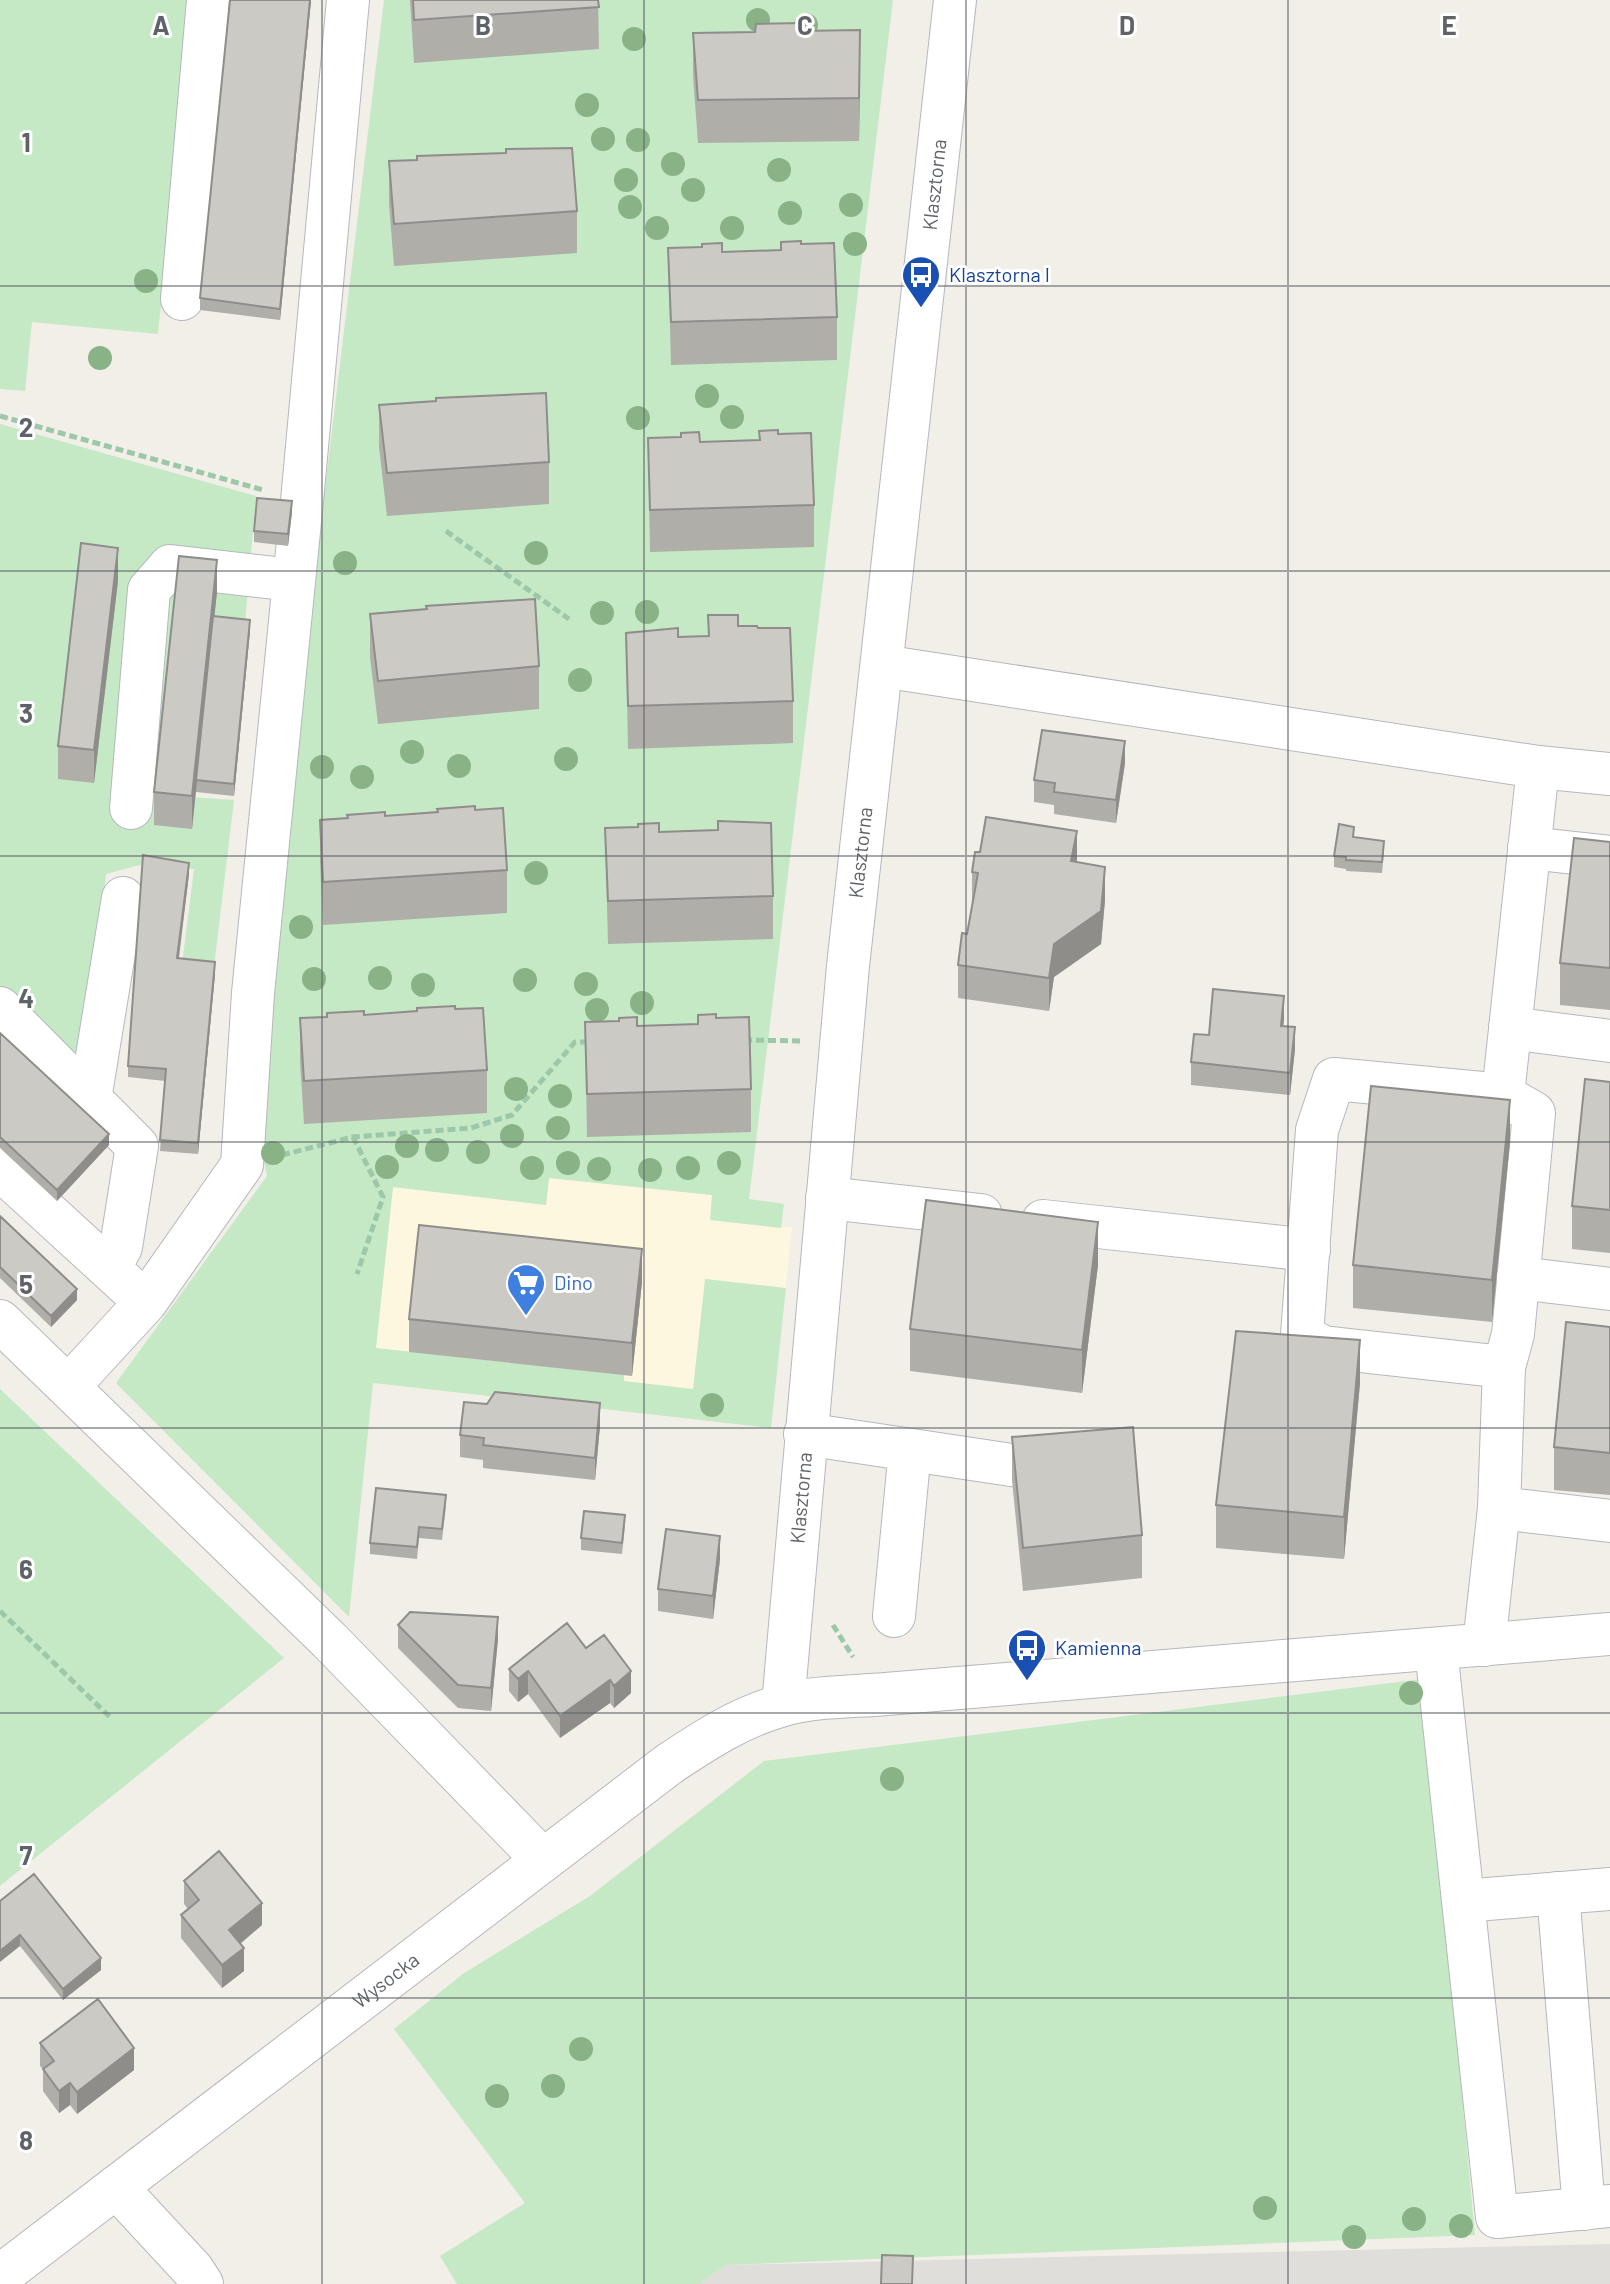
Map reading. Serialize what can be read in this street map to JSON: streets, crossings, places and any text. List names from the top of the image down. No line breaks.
{"streets":{"street":["Klasztorna","Wysocka"]},"crossings":[["Klasztorna","Wysocka"]],"places":{"bus stop":["Klasztorna I","Kamienna"],"supermarket":["Dino"]},"grid":{"columns":["A","B","C","D","E"],"rows":["1","2","3","4","5","6","7","8"]}}
